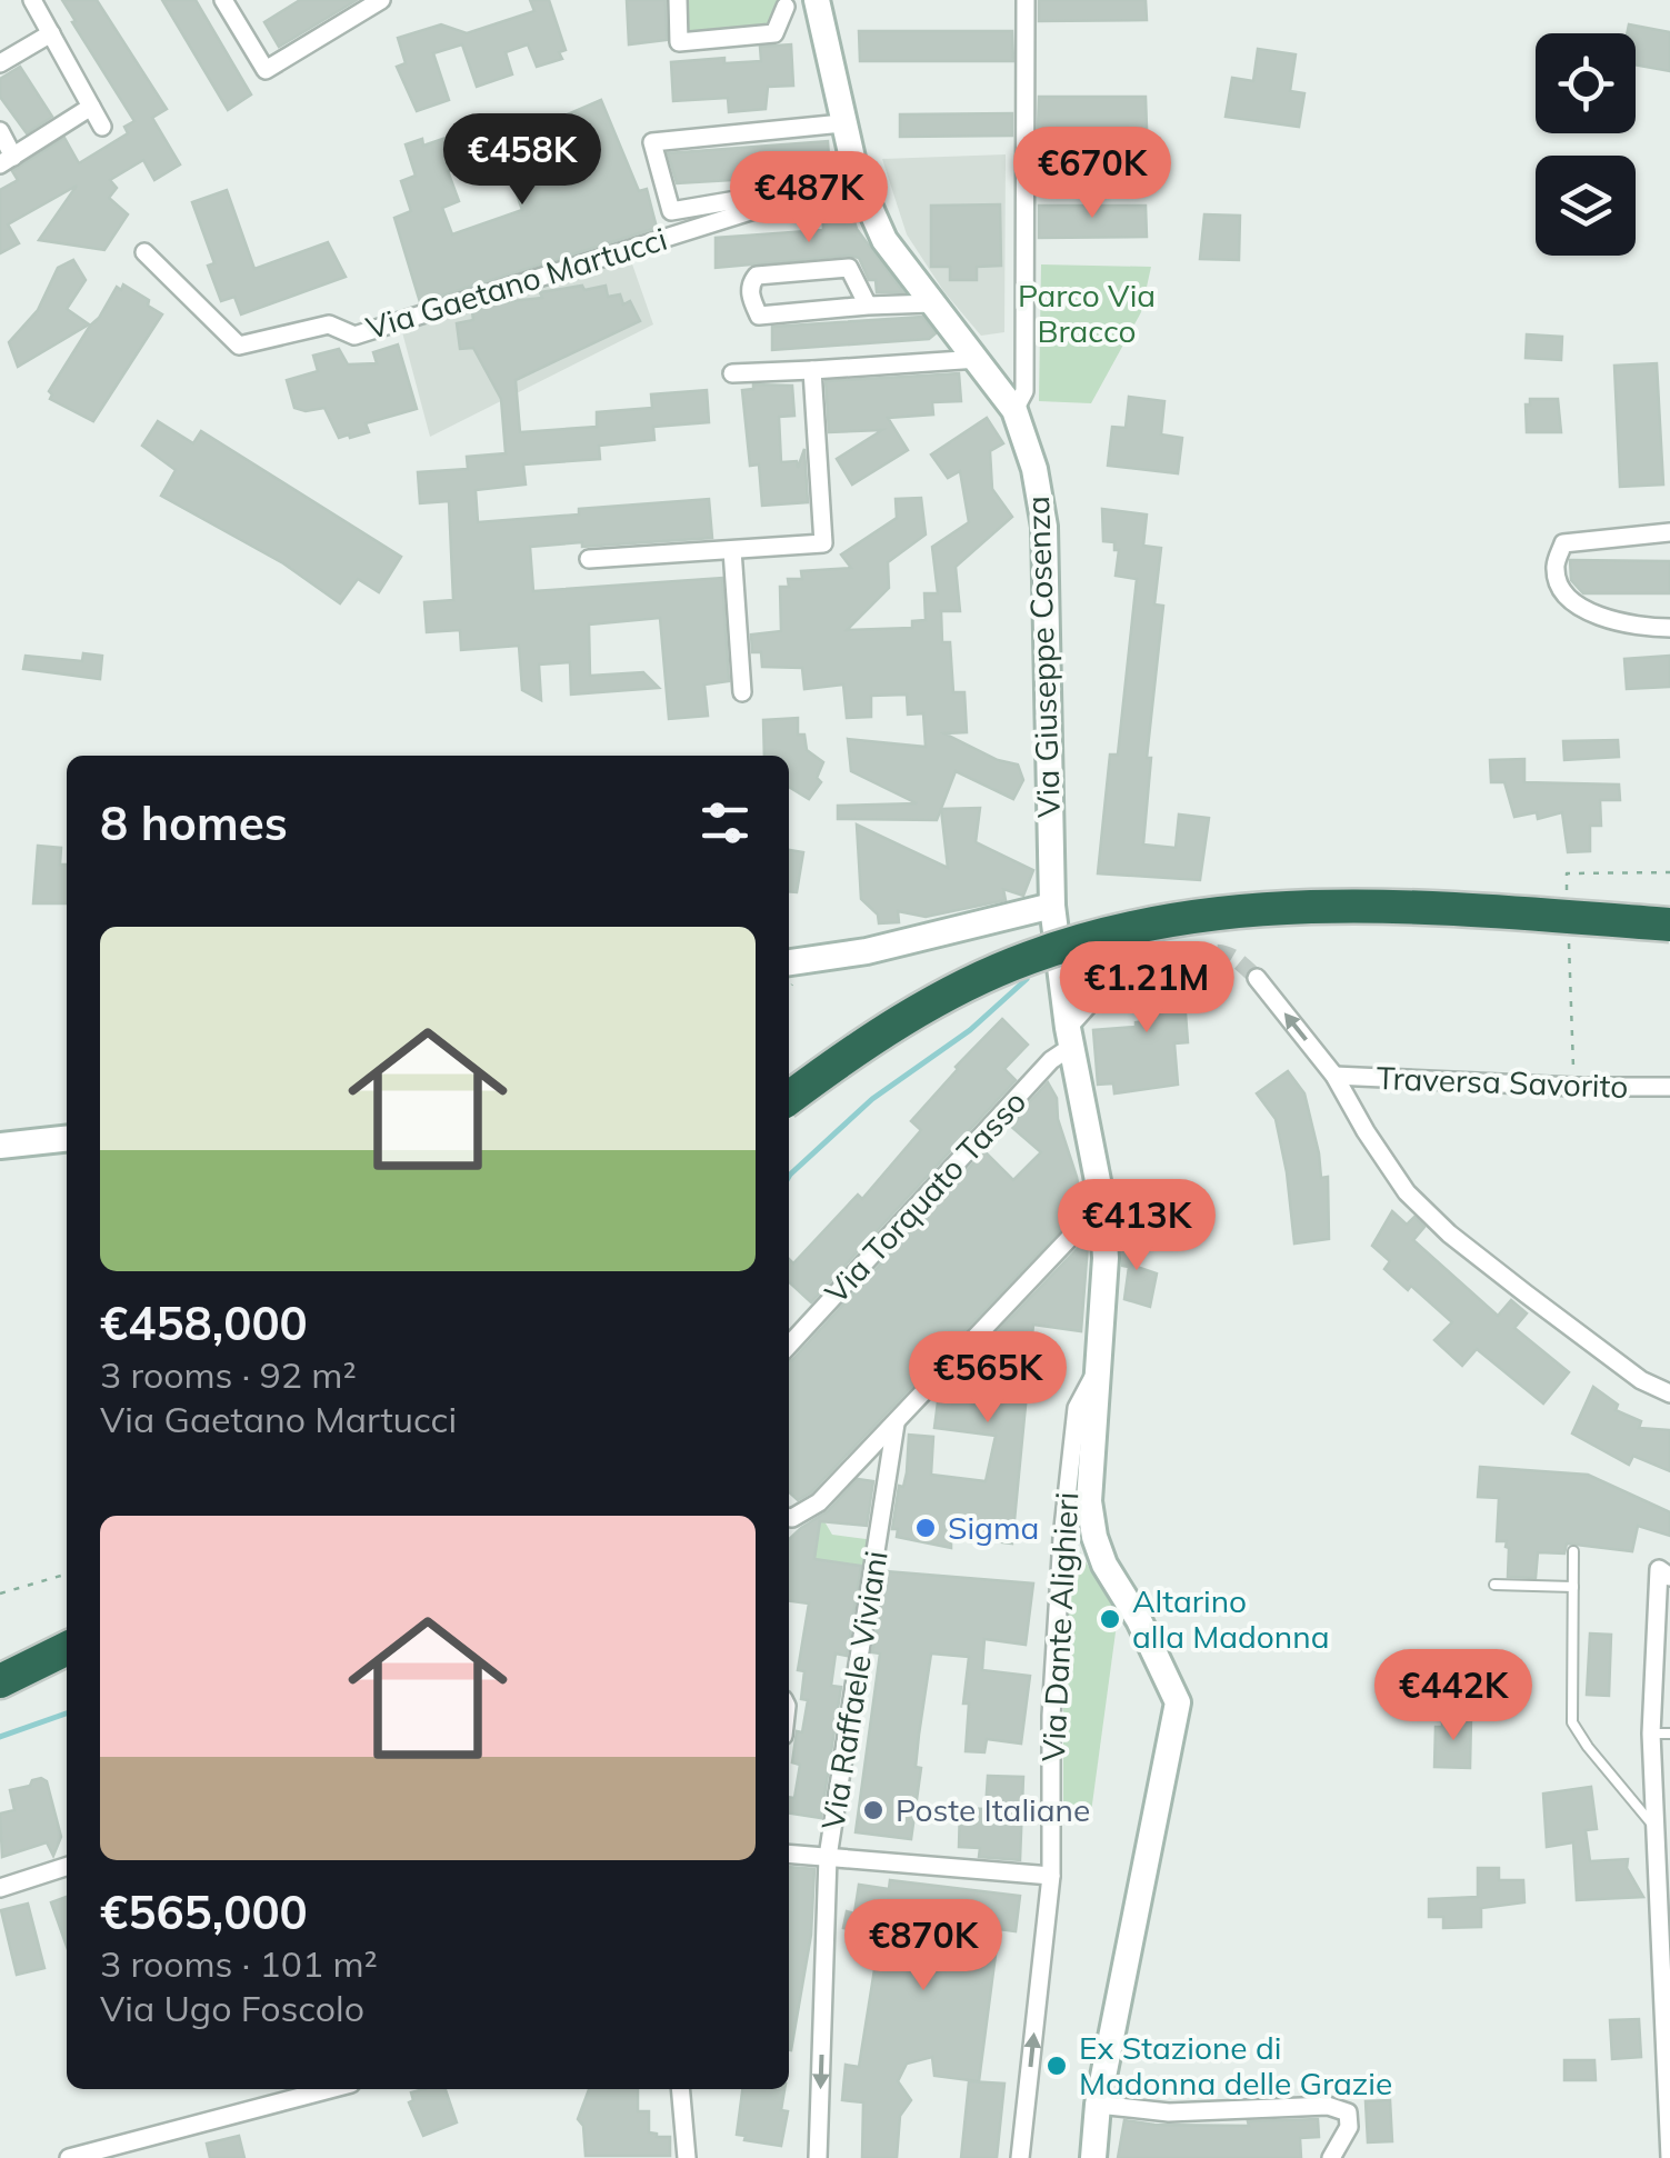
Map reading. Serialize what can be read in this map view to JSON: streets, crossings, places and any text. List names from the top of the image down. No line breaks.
{"streets":{"main road":["Via Giuseppe Cosenza"],"street":["Via Gaetano Martucci","Traversa Savorito","Via Torquato Tasso","Via Dante Alighieri","Via Raffaele Viviani"]},"crossings":[["Via Gaetano Martucci","Via Giuseppe Cosenza"],["Via Giuseppe Cosenza","Via Torquato Tasso"],["Via Giuseppe Cosenza","Via Dante Alighieri"]],"one_way":["Via Dante Alighieri","Via Raffaele Viviani"],"parks":["Parco Via Bracco"],"places":["Sigma","Altarino alla Madonna","Poste Italiane","Ex Stazione di Madonna delle Grazie"],"page":{"price":["€458K","€670K","€487K","€1.21M","€413K","€565K","€442K","€870K"],"heading":"8 homes","list":[{"name":"€458,000","note":"3 rooms · 92 m² · Via Gaetano Martucci"},{"name":"€565,000","note":"3 rooms · 101 m² · Via Ugo Foscolo"}]}}
